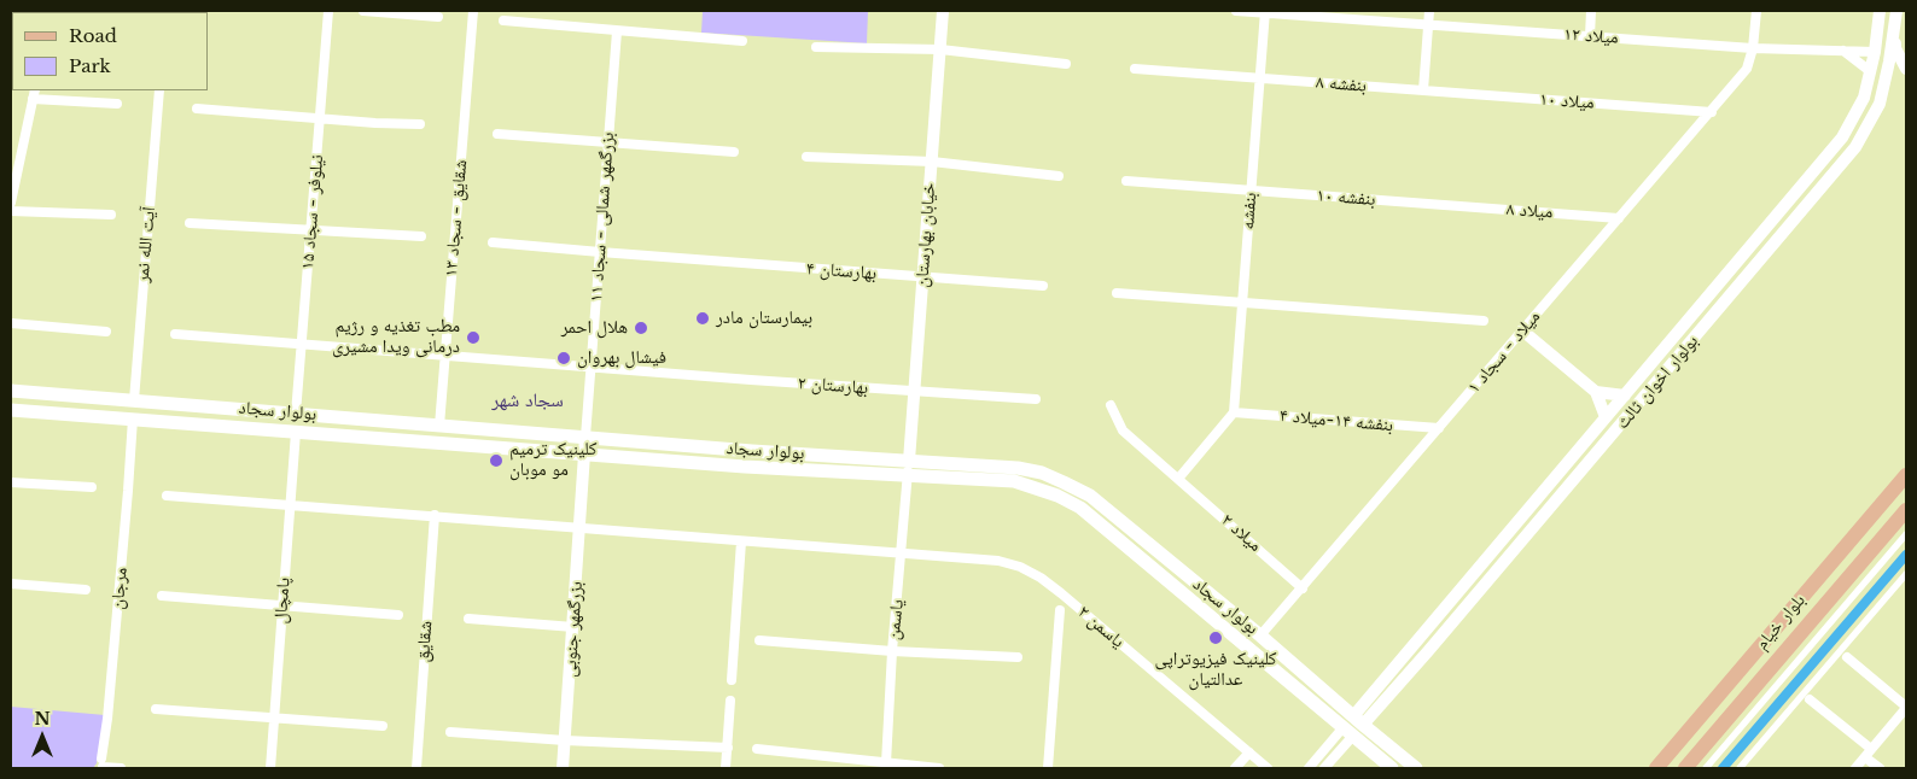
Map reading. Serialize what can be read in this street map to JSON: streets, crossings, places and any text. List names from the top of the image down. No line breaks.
{"streets":{"main road":["بولوار سجاد","بلوار خیام"],"street":["میلاد ۱۲","بنفشه ۸","میلاد ۱۰","بنفشه ۱۰","بنفشه","میلاد ۸","نیلوفر - سجاد ۱۵","بزرگمهر شمالی - سجاد ۱۱","شقایق - سجاد ۱۳","خیابان بهارستان","آیت الله نمر","بهارستان ۴","میلاد - سجاد ۱","بولوار اخوان ثالث","بهارستان ۲","بنفشه ۱۴-میلاد ۴","میلاد ۲","مرجان","پامچال","یاسمن","یاسمن ۲","بزرگمهر جنوبی","شقایق"]},"crossings":[["میلاد ۱۲","بنفشه"],["میلاد ۱۲","میلاد - سجاد ۱"],["بنفشه ۸","میلاد ۱۰"],["بنفشه ۸","بنفشه"],["میلاد ۱۰","میلاد - سجاد ۱"],["بنفشه ۱۰","بنفشه"],["بنفشه ۱۰","میلاد ۸"],["بنفشه","بنفشه ۱۴-میلاد ۴"],["میلاد ۸","میلاد - سجاد ۱"],["نیلوفر - سجاد ۱۵","بهارستان ۲"],["نیلوفر - سجاد ۱۵","بولوار سجاد"],["بزرگمهر شمالی - سجاد ۱۱","بهارستان ۴"],["بزرگمهر شمالی - سجاد ۱۱","بهارستان ۲"],["بزرگمهر شمالی - سجاد ۱۱","بولوار سجاد"],["بزرگمهر شمالی - سجاد ۱۱","بزرگمهر جنوبی"],["شقایق - سجاد ۱۳","بهارستان ۲"],["شقایق - سجاد ۱۳","بولوار سجاد"],["خیابان بهارستان","بهارستان ۴"],["خیابان بهارستان","بهارستان ۲"],["خیابان بهارستان","بولوار سجاد"],["خیابان بهارستان","یاسمن"],["آیت الله نمر","بولوار سجاد"],["میلاد - سجاد ۱","بولوار سجاد"],["میلاد - سجاد ۱","بنفشه ۱۴-میلاد ۴"],["میلاد - سجاد ۱","میلاد ۲"],["بولوار اخوان ثالث","بولوار سجاد"],["بولوار سجاد","مرجان"],["بولوار سجاد","پامچال"],["بولوار سجاد","یاسمن"],["بولوار سجاد","بزرگمهر جنوبی"],["پامچال","یاسمن ۲"],["یاسمن","یاسمن ۲"],["یاسمن ۲","بزرگمهر جنوبی"],["یاسمن ۲","شقایق"]],"districts":["سجاد شهر"],"places":["بیمارستان مادر","هلال احمر","مطب تغذیه و رژیم درمانی ویدا مشیری","فیشال بهروان","کلینیک ترمیم مو موبان","کلینیک فیزیوتراپی عدالتیان"],"legend":["Road","Park"],"north":"top"}
